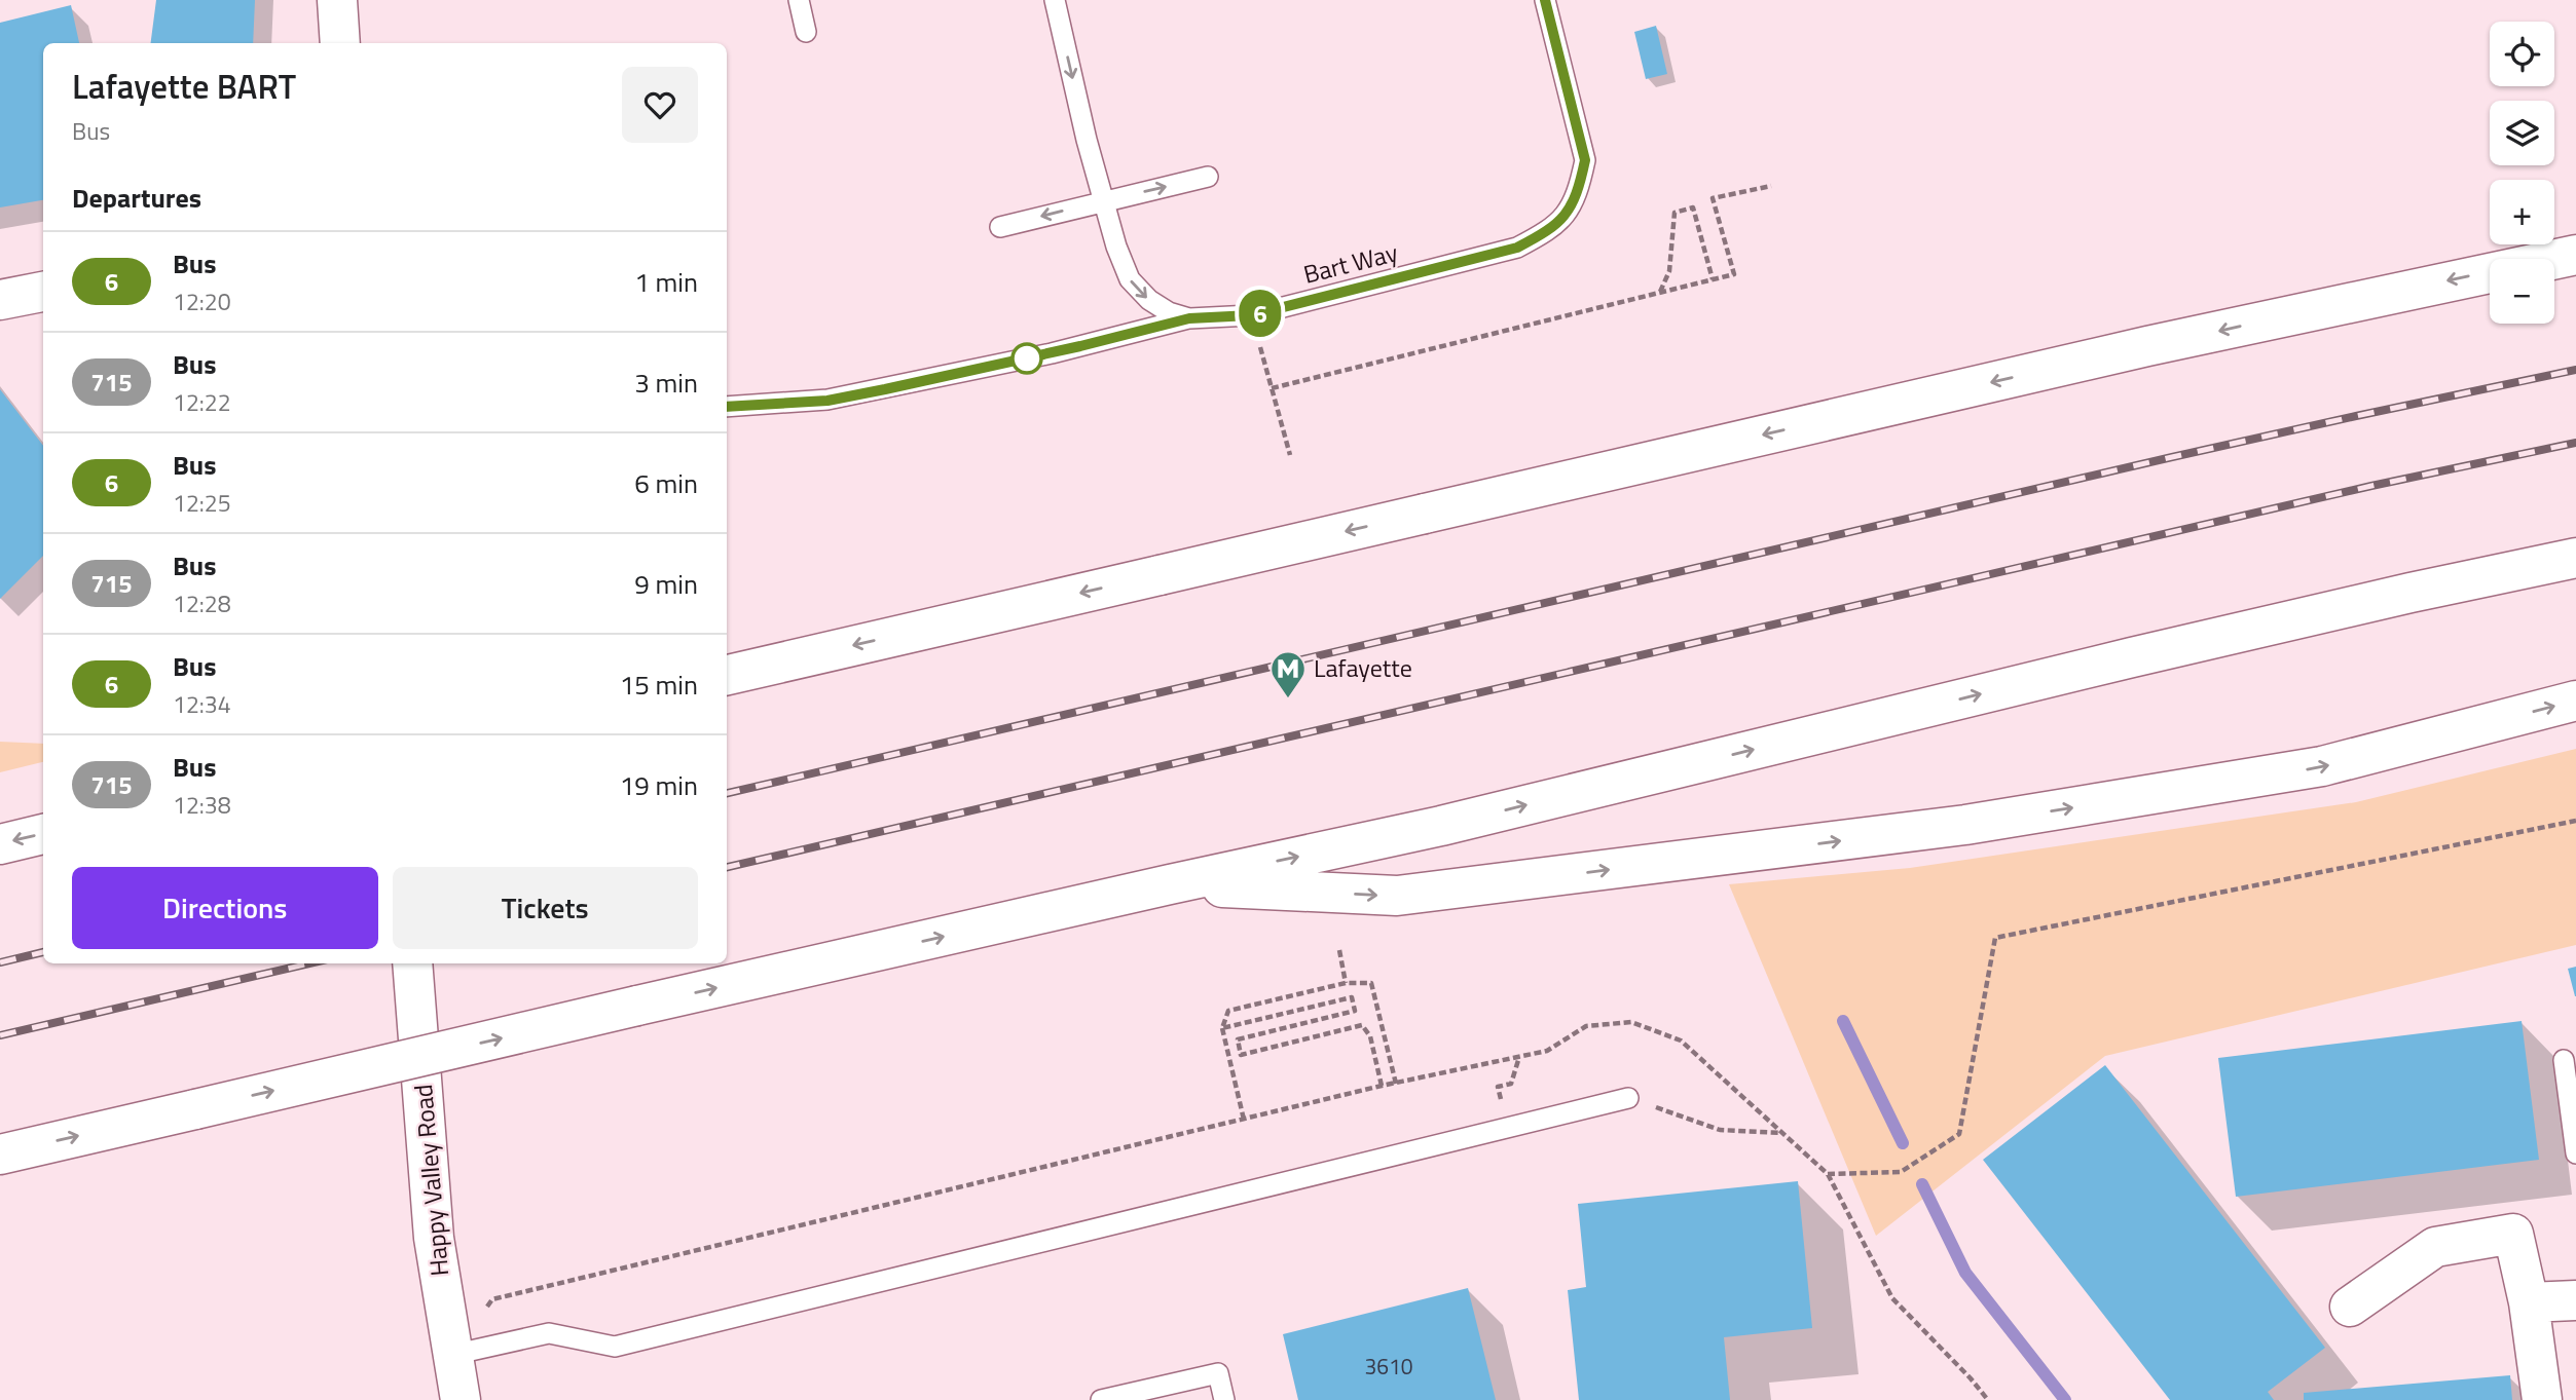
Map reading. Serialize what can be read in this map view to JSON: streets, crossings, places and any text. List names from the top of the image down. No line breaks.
{"streets":{"main road":["Happy Valley Road"],"lane":["Bart Way"]},"one_way":["Bart Way"],"places":{"metro station":["Lafayette"]},"lines":["bus line 6"],"house_numbers":["3610"],"page":{"on_map":"6","map_buttons":["+","−"],"heading":[["Lafayette BART","Bus"],"Departures"],"list":[{"mark":"6","name":"Bus","note":"12:20","value":"1 min"},{"mark":"715","name":"Bus","note":"12:22","value":"3 min"},{"mark":"6","name":"Bus","note":"12:25","value":"6 min"},{"mark":"715","name":"Bus","note":"12:28","value":"9 min"},{"mark":"6","name":"Bus","note":"12:34","value":"15 min"},{"mark":"715","name":"Bus","note":"12:38","value":"19 min"}],"buttons":["Directions","Tickets"]}}
